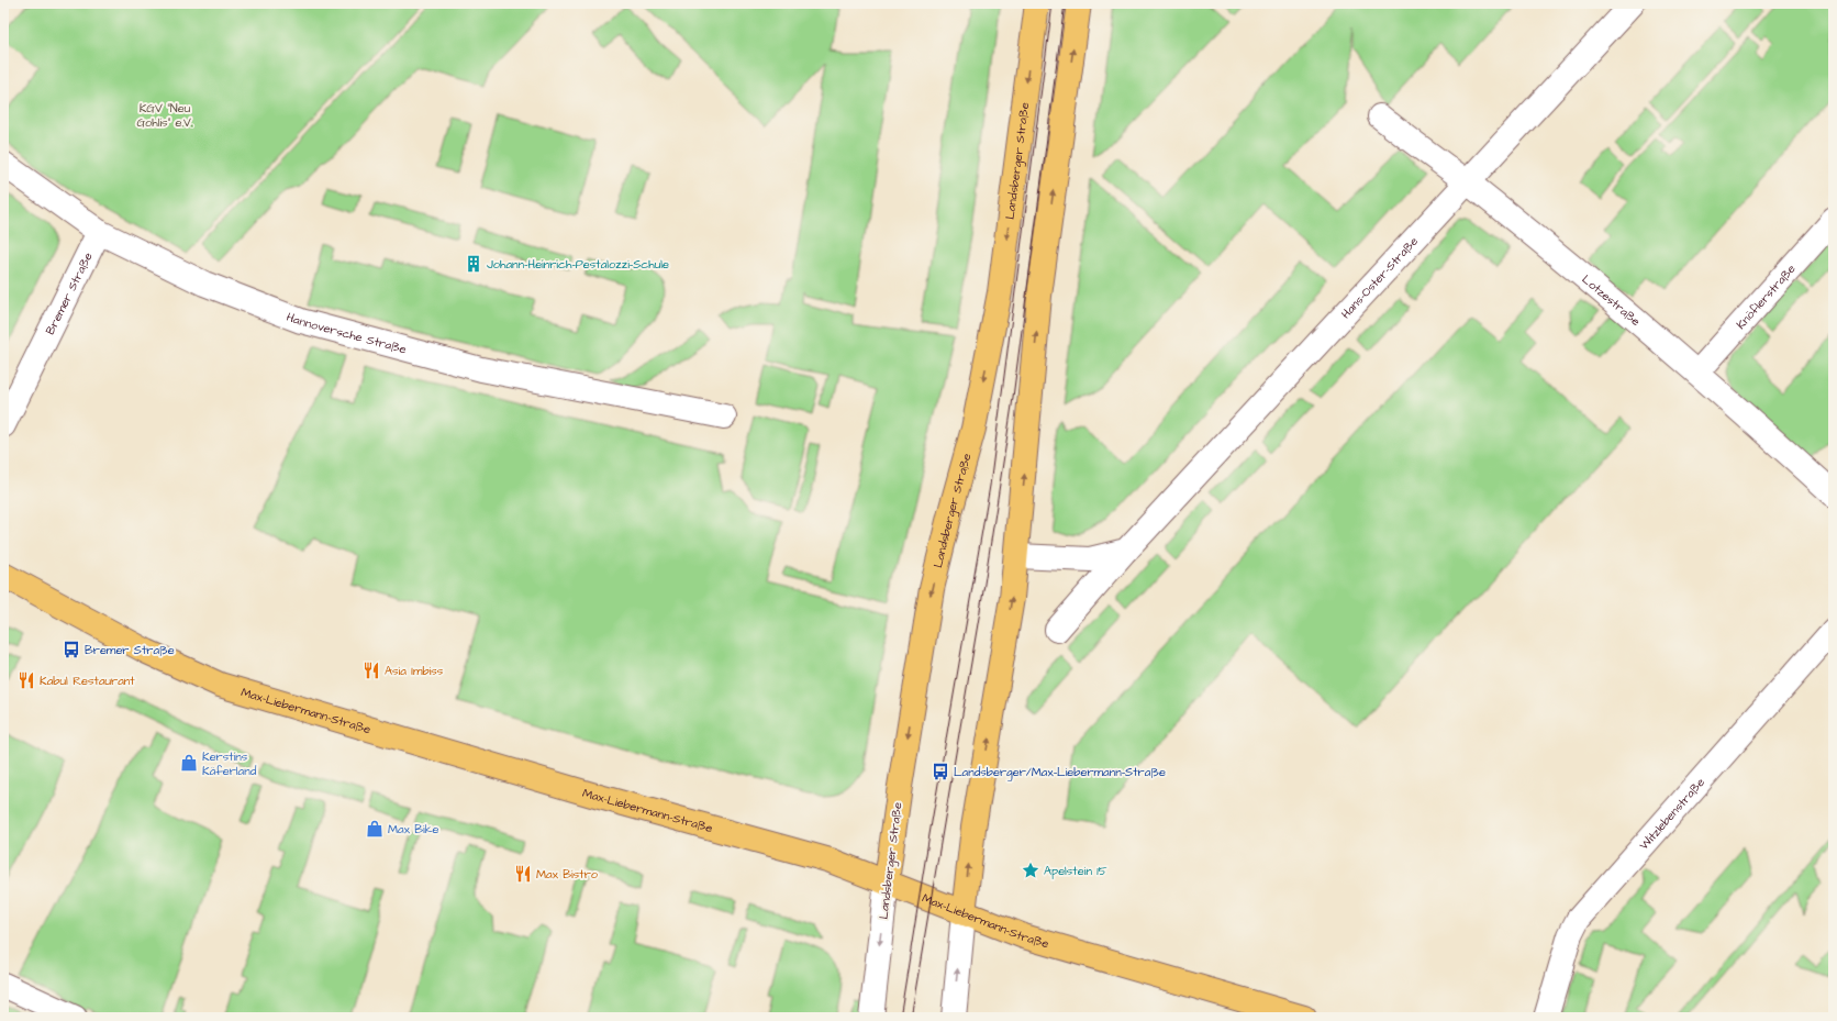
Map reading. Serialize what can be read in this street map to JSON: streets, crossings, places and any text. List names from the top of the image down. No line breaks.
{"streets":{"main road":["Landsberger Straße","Max-Liebermann-Straße"],"street":["Hans-Oster-Straße","Bremer Straße","Knöflerstraße","Lotzestraße","Hannoversche Straße","Witzlebenstraße"]},"crossings":[["Landsberger Straße","Max-Liebermann-Straße"],["Hans-Oster-Straße","Lotzestraße"],["Bremer Straße","Hannoversche Straße"],["Knöflerstraße","Lotzestraße"]],"parks":["KGV \"Neu Gohlis\" e.V."],"places":{"building":["Johann-Heinrich-Pestalozzi-Schule"],"bus stop":["Bremer Straße","Landsberger/Max-Liebermann-Straße"],"restaurant":["Asia Imbiss","Kabul Restaurant","Max Bistro"],"shop":["Kerstins Käferland","Max Bike"],"place":["Apelstein 15"]}}
